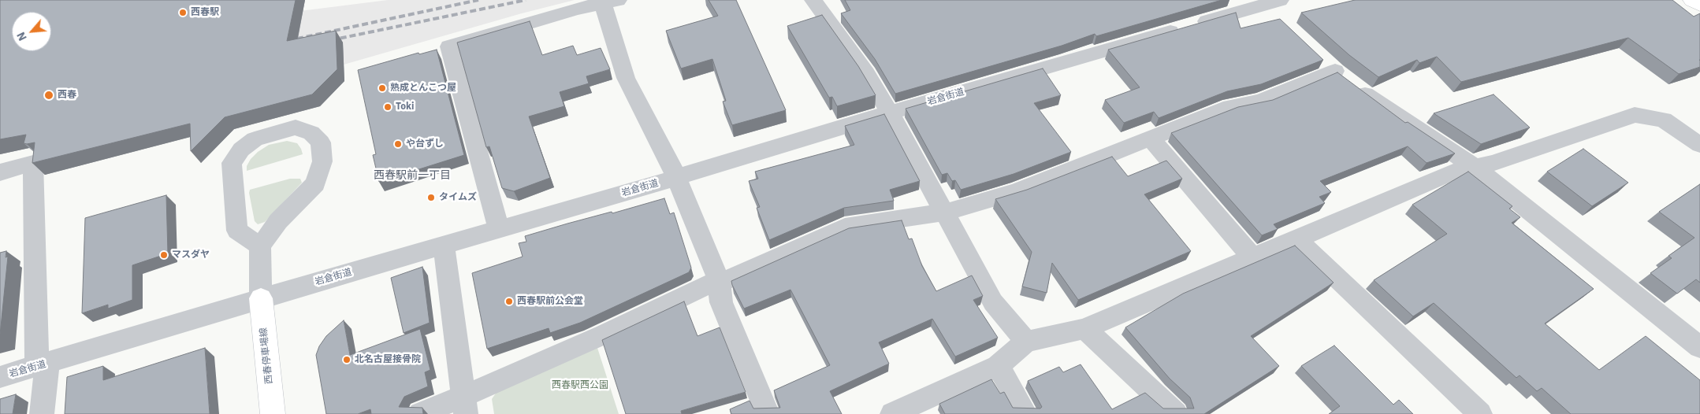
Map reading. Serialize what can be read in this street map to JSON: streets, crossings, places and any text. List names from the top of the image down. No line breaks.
{"streets":{"main road":["西春停車場線"],"street":["岩倉街道"]},"crossings":[["岩倉街道","西春停車場線"]],"districts":["西春駅前一丁目"],"parks":["西春駅西公園"],"places":["西春駅","熟成とんこつ屋","西春","Toki","や台ずし","タイムズ","マスダヤ","西春駅前公会堂","北名古屋接骨院"],"north":"bottom left"}
